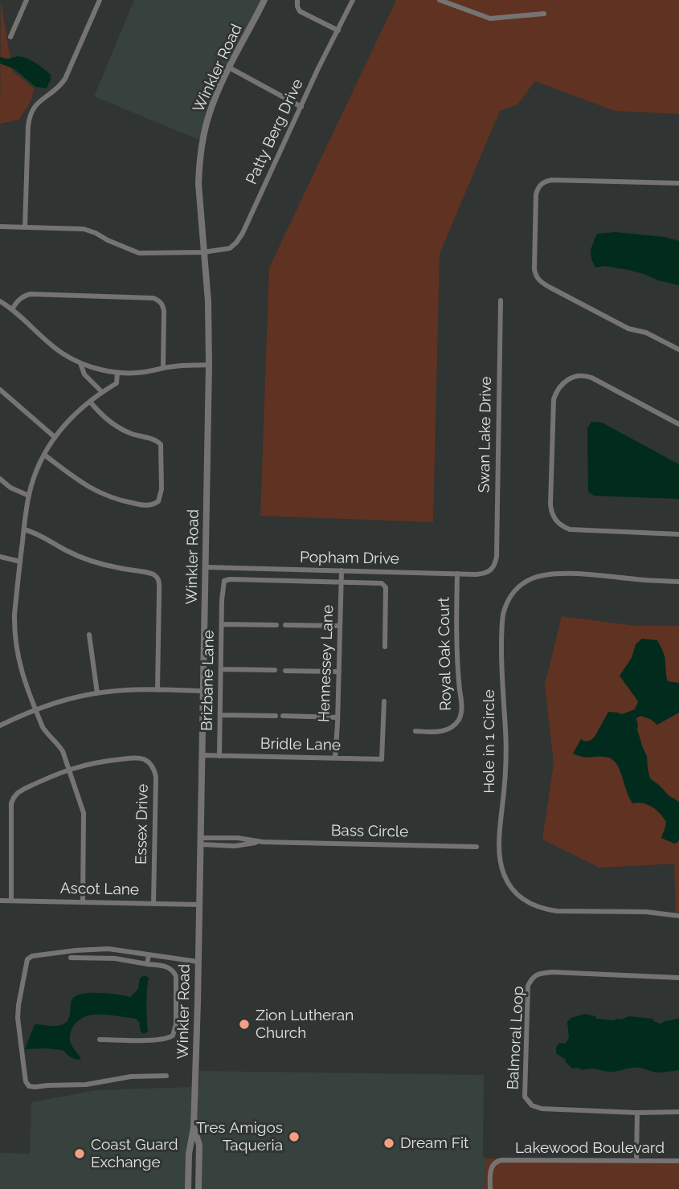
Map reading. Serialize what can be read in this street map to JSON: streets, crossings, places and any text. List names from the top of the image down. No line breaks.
{"streets":{"street":["Winkler Road","Patty Berg Drive","Swan Lake Drive","Popham Drive","Royal Oak Court","Hennessey Lane","Brizbane Lane","Hole in 1 Circle","Bridle Lane","Essex Drive","Bass Circle","Ascot Lane","Balmoral Loop","Lakewood Boulevard"]},"crossings":[["Winkler Road","Patty Berg Drive"],["Winkler Road","Popham Drive"],["Winkler Road","Bridle Lane"],["Winkler Road","Bass Circle"],["Winkler Road","Ascot Lane"],["Swan Lake Drive","Popham Drive"],["Popham Drive","Royal Oak Court"],["Popham Drive","Hennessey Lane"],["Hennessey Lane","Brizbane Lane"],["Hennessey Lane","Bridle Lane"],["Brizbane Lane","Bridle Lane"],["Essex Drive","Ascot Lane"]],"places":["Zion Lutheran Church","Tres Amigos Taqueria","Dream Fit","Coast Guard Exchange"]}
